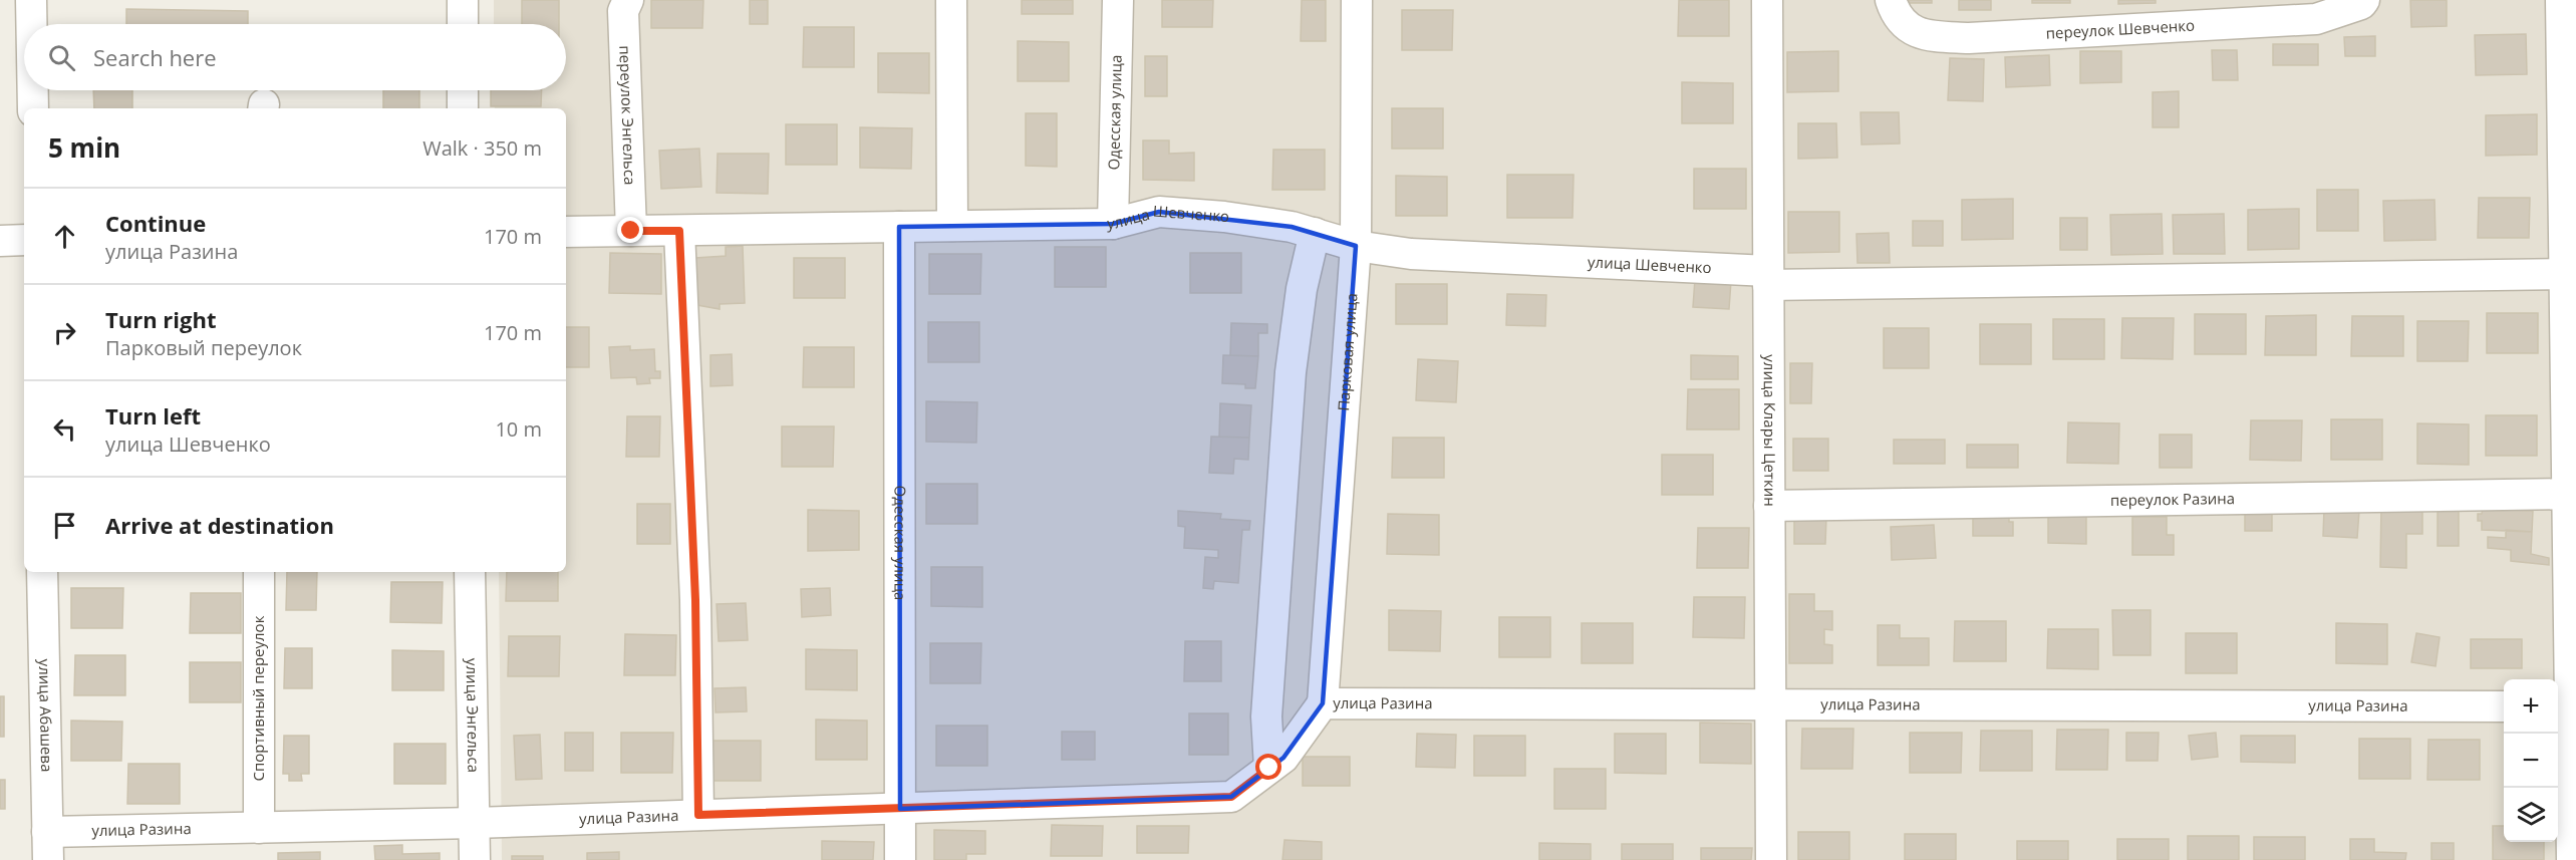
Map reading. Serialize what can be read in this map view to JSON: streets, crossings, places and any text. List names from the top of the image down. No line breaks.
{"streets":{"street":["переулок Шевченко","Одесская улица","переулок Энгельса","улица Шевченко","Парковая улица","улица Клары Цеткин","переулок Разина","Спортивный переулок","улица Разина","улица Абашева","улица Энгельса"]},"crossings":[["Одесская улица","улица Шевченко"],["Одесская улица","улица Разина"],["переулок Энгельса","улица Шевченко"],["улица Шевченко","Парковая улица"],["улица Шевченко","улица Клары Цеткин"],["Парковая улица","улица Разина"],["улица Клары Цеткин","переулок Разина"],["улица Клары Цеткин","улица Разина"],["Спортивный переулок","улица Разина"],["улица Разина","улица Абашева"],["улица Разина","улица Энгельса"]],"page":{"search":"Search here","heading":["5 min","Walk · 350 m"],"list":[["Continue","улица Разина","170 m"],["Turn right","Парковый переулок","170 m"],["Turn left","улица Шевченко","10 m"],"Arrive at destination"],"map_buttons":["+","−"]}}
